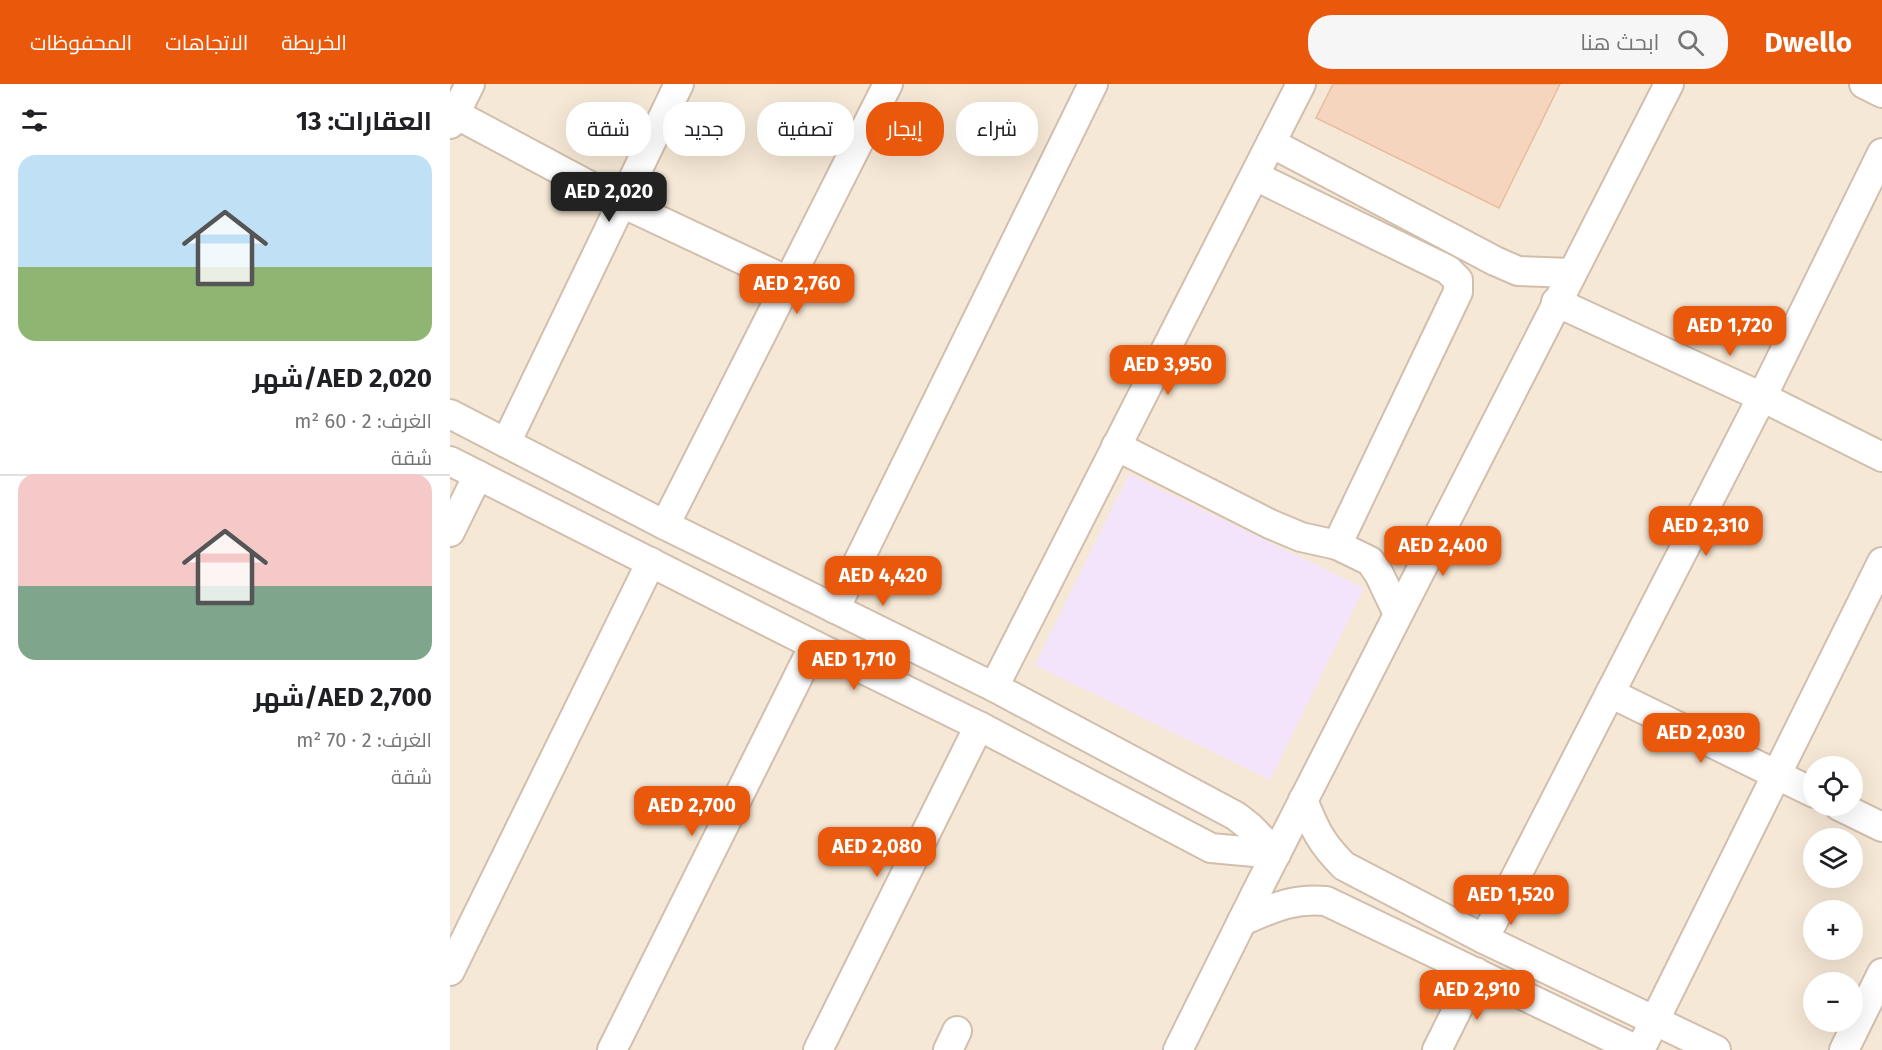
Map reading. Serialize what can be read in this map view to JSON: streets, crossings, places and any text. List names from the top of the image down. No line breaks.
{"page":{"header":"Dwello","search":"ابحث هنا","nav":["الخريطة","الاتجاهات","المحفوظات"],"heading":"العقارات: 13","chip":["شراء","إيجار","تصفية","جديد","شقة"],"list":[{"name":"AED 2,020/شهر","note":"الغرف: 2 · 60 m² · شقة"},{"name":"AED 2,700/شهر","note":"الغرف: 2 · 70 m² · شقة"}],"price":["AED 2,020","AED 2,760","AED 1,720","AED 3,950","AED 2,310","AED 2,400","AED 4,420","AED 1,710","AED 2,030","AED 2,700","AED 2,080","AED 1,520","AED 2,910"],"map_buttons":["+","−"]}}
